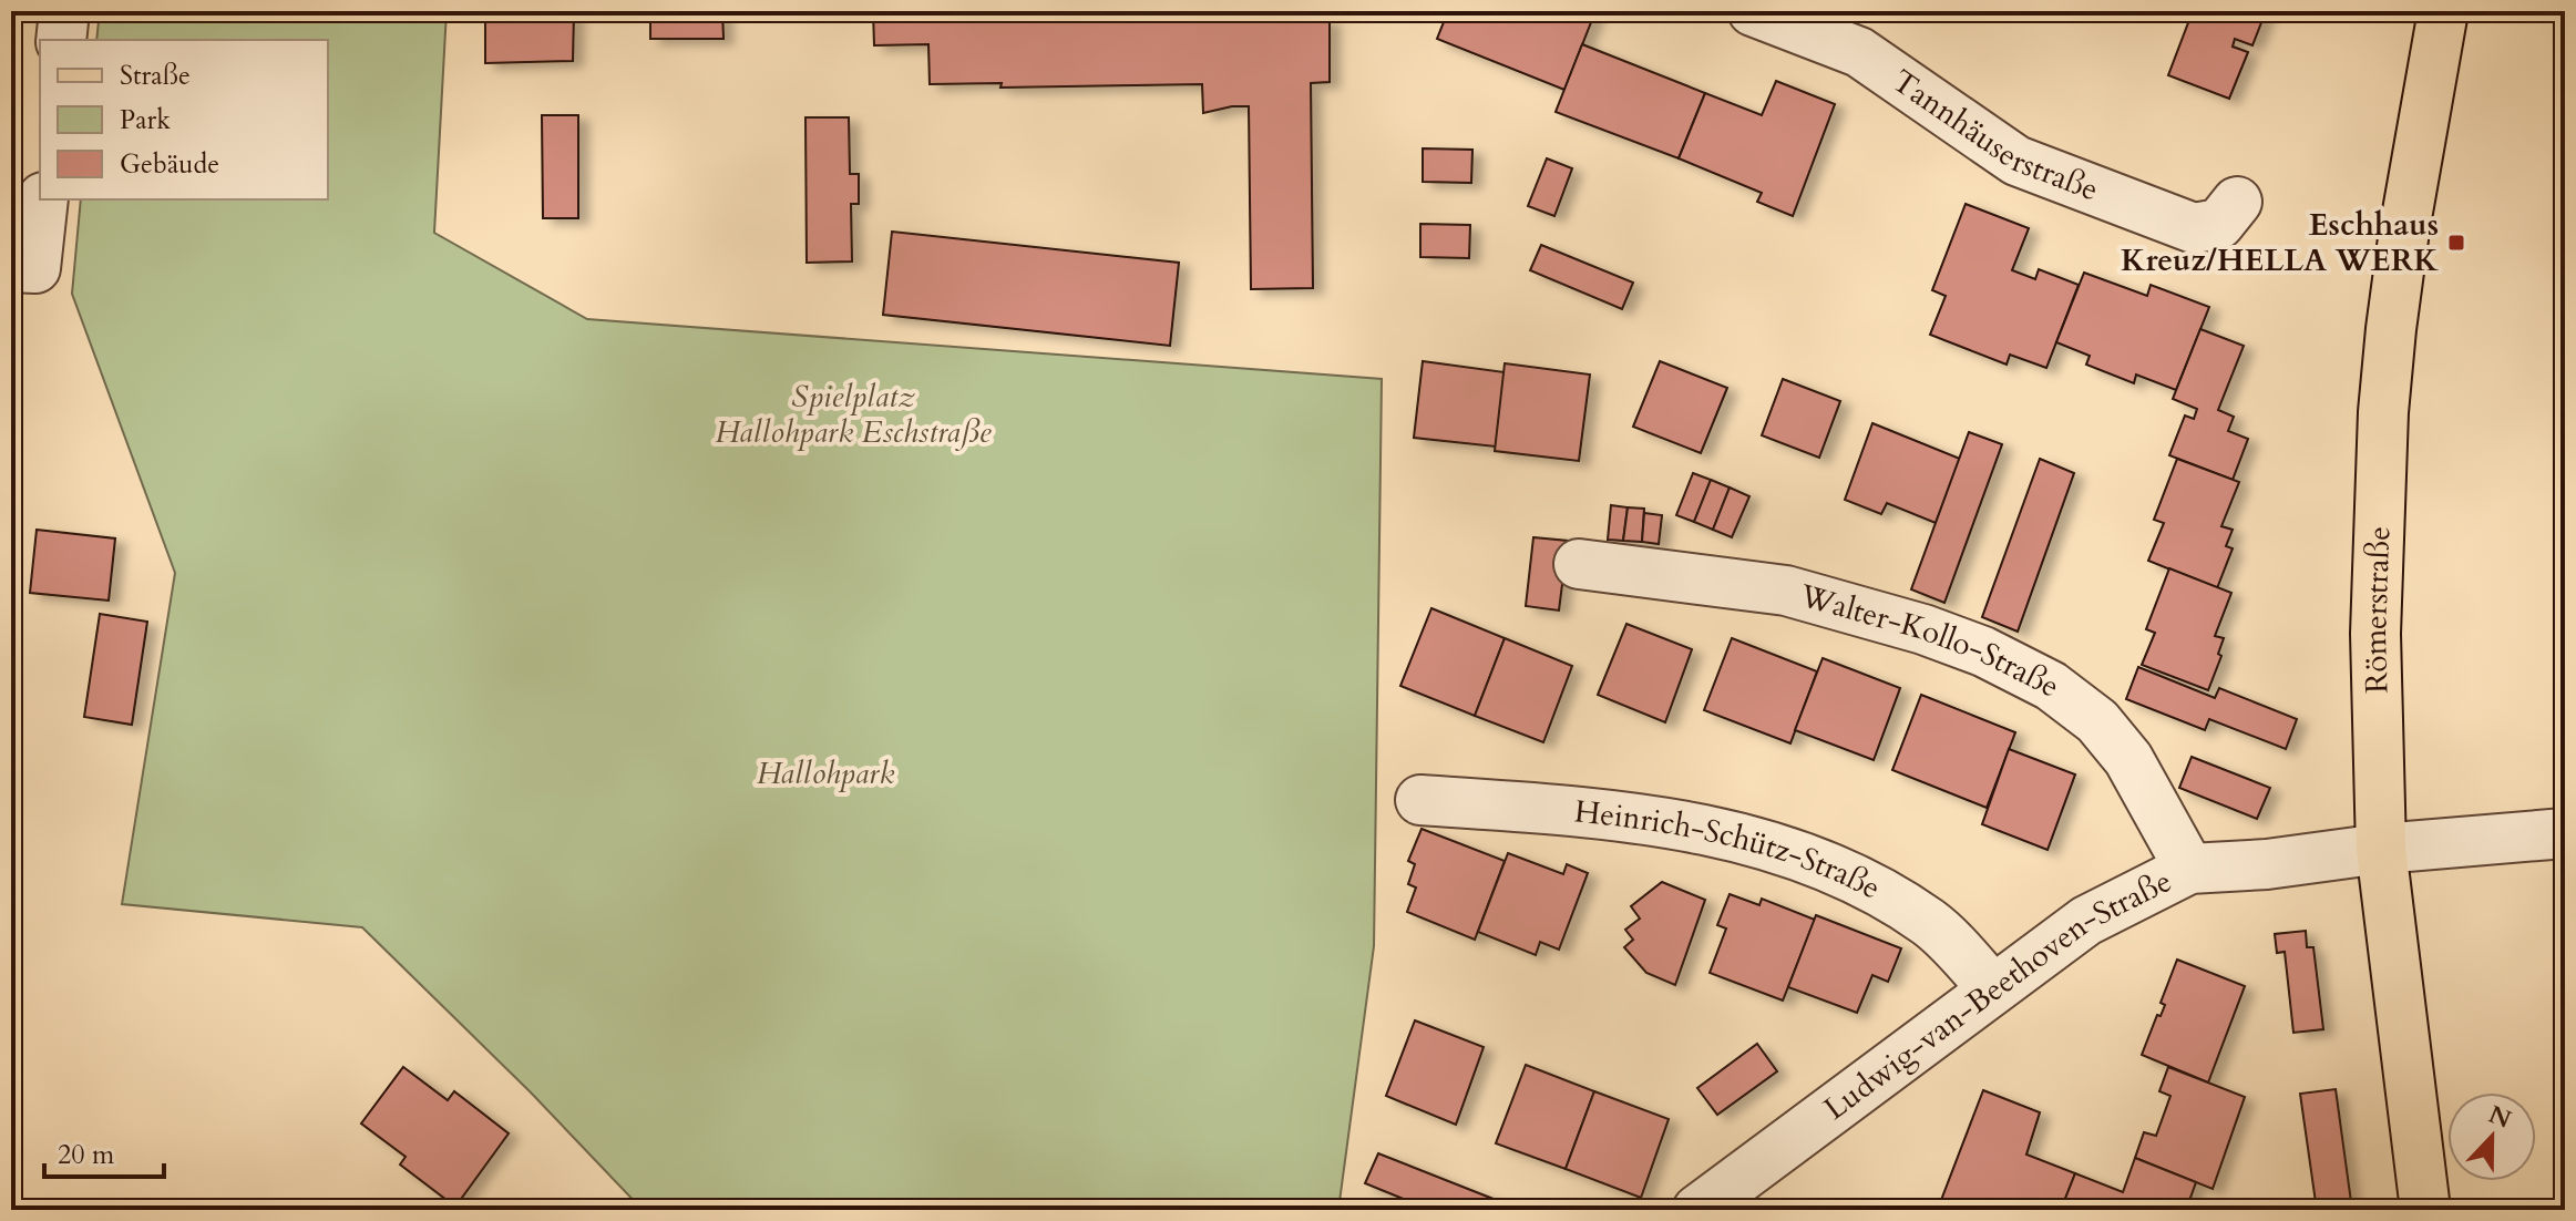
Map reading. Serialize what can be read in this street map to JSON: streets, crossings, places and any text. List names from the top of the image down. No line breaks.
{"streets":{"main road":["Römerstraße"],"street":["Tannhäuserstraße","Walter-Kollo-Straße","Heinrich-Schütz-Straße","Ludwig-van-Beethoven-Straße"]},"crossings":[["Römerstraße","Ludwig-van-Beethoven-Straße"],["Walter-Kollo-Straße","Ludwig-van-Beethoven-Straße"],["Heinrich-Schütz-Straße","Ludwig-van-Beethoven-Straße"]],"parks":["Spielplatz Hallohpark Eschstraße","Hallohpark"],"places":{"transit":["Eschhaus Kreuz/HELLA WERK"]},"legend":["Straße","Park","Gebäude"],"scale_bar":"20 m","north":"top"}
